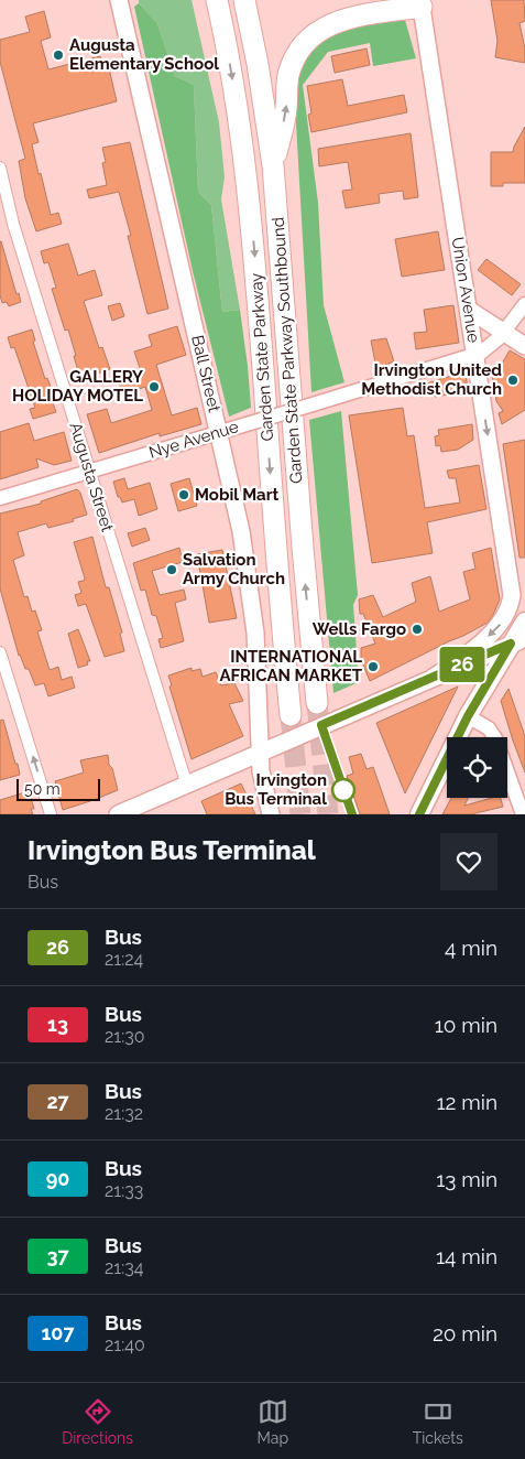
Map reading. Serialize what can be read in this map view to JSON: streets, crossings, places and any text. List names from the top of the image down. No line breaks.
{"streets":{"highway":["Garden State Parkway Southbound","Garden State Parkway"],"main road":["Union Avenue","Ball Street"],"street":["Nye Avenue","Augusta Street"]},"crossings":[["Union Avenue","Nye Avenue"],["Ball Street","Nye Avenue"],["Nye Avenue","Augusta Street"]],"one_way":["Union Avenue","Garden State Parkway Southbound","Garden State Parkway"],"places":["Augusta Elementary School","Irvington United Methodist Church","GALLERY HOLIDAY MOTEL","Mobil Mart","Salvation Army Church","Wells Fargo","INTERNATIONAL AFRICAN MARKET","Irvington Bus Terminal"],"lines":["bus line 26"],"scale_bar":"50 m","page":{"on_map":"26","scale":"50 m","heading":["Irvington Bus Terminal","Bus"],"list":[{"mark":"26","name":"Bus","note":"21:24","value":"4 min"},{"mark":"13","name":"Bus","note":"21:30","value":"10 min"},{"mark":"27","name":"Bus","note":"21:32","value":"12 min"},{"mark":"90","name":"Bus","note":"21:33","value":"13 min"},{"mark":"37","name":"Bus","note":"21:34","value":"14 min"},{"mark":"107","name":"Bus","note":"21:40","value":"20 min"}],"tabs":["Directions","Map","Tickets"]}}
